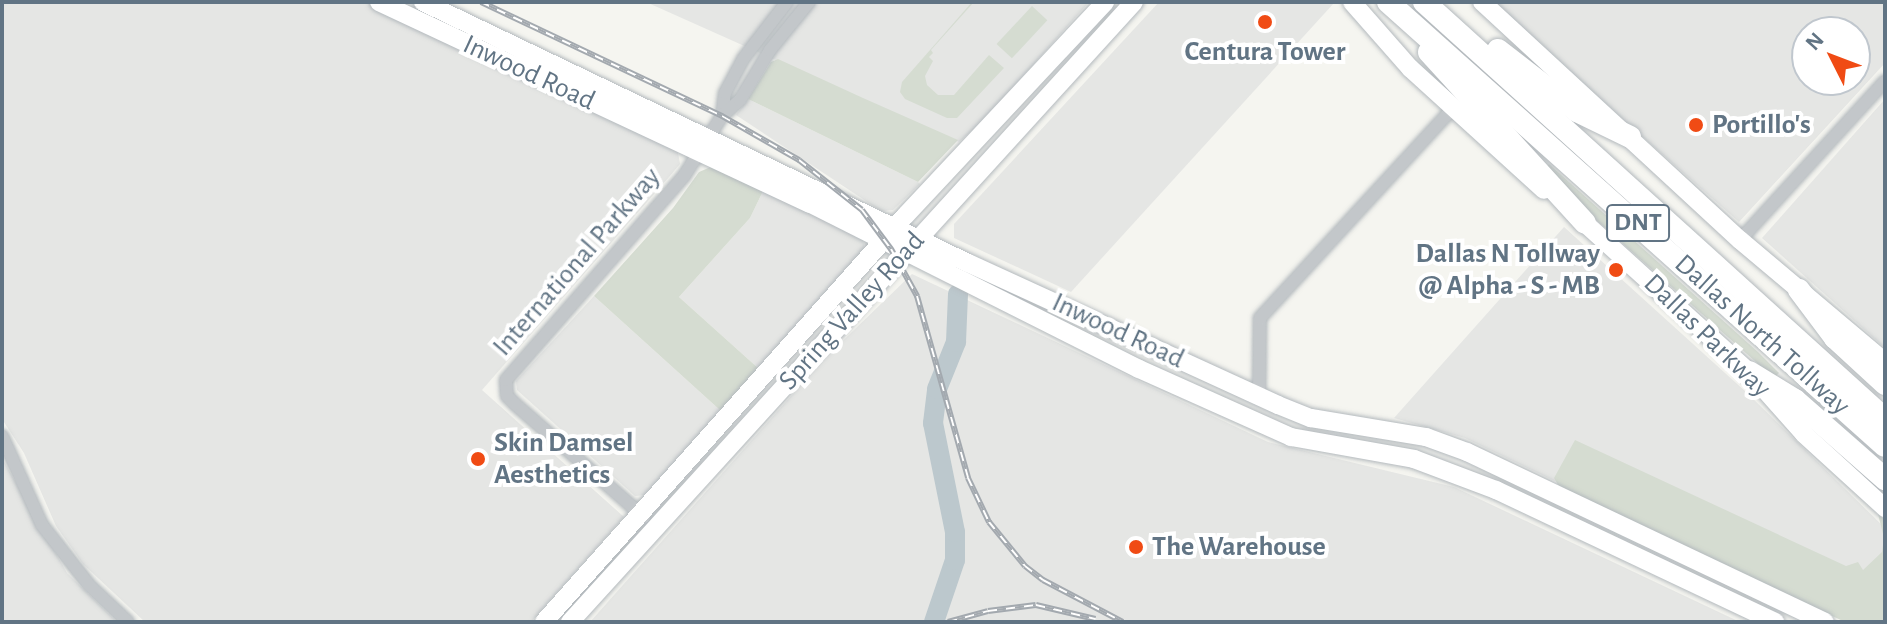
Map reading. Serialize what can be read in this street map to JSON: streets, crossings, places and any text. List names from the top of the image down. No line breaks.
{"streets":{"highway":["DNT","Dallas North Tollway"],"main road":["Inwood Road","Spring Valley Road","Dallas Parkway"],"street":["International Parkway"]},"crossings":[["Inwood Road","International Parkway"],["Inwood Road","Spring Valley Road"],["International Parkway","Spring Valley Road"]],"places":["Centura Tower","Portillo's","Dallas N Tollway @ Alpha - S - MB","Skin Damsel Aesthetics","The Warehouse"],"north":"top left"}
